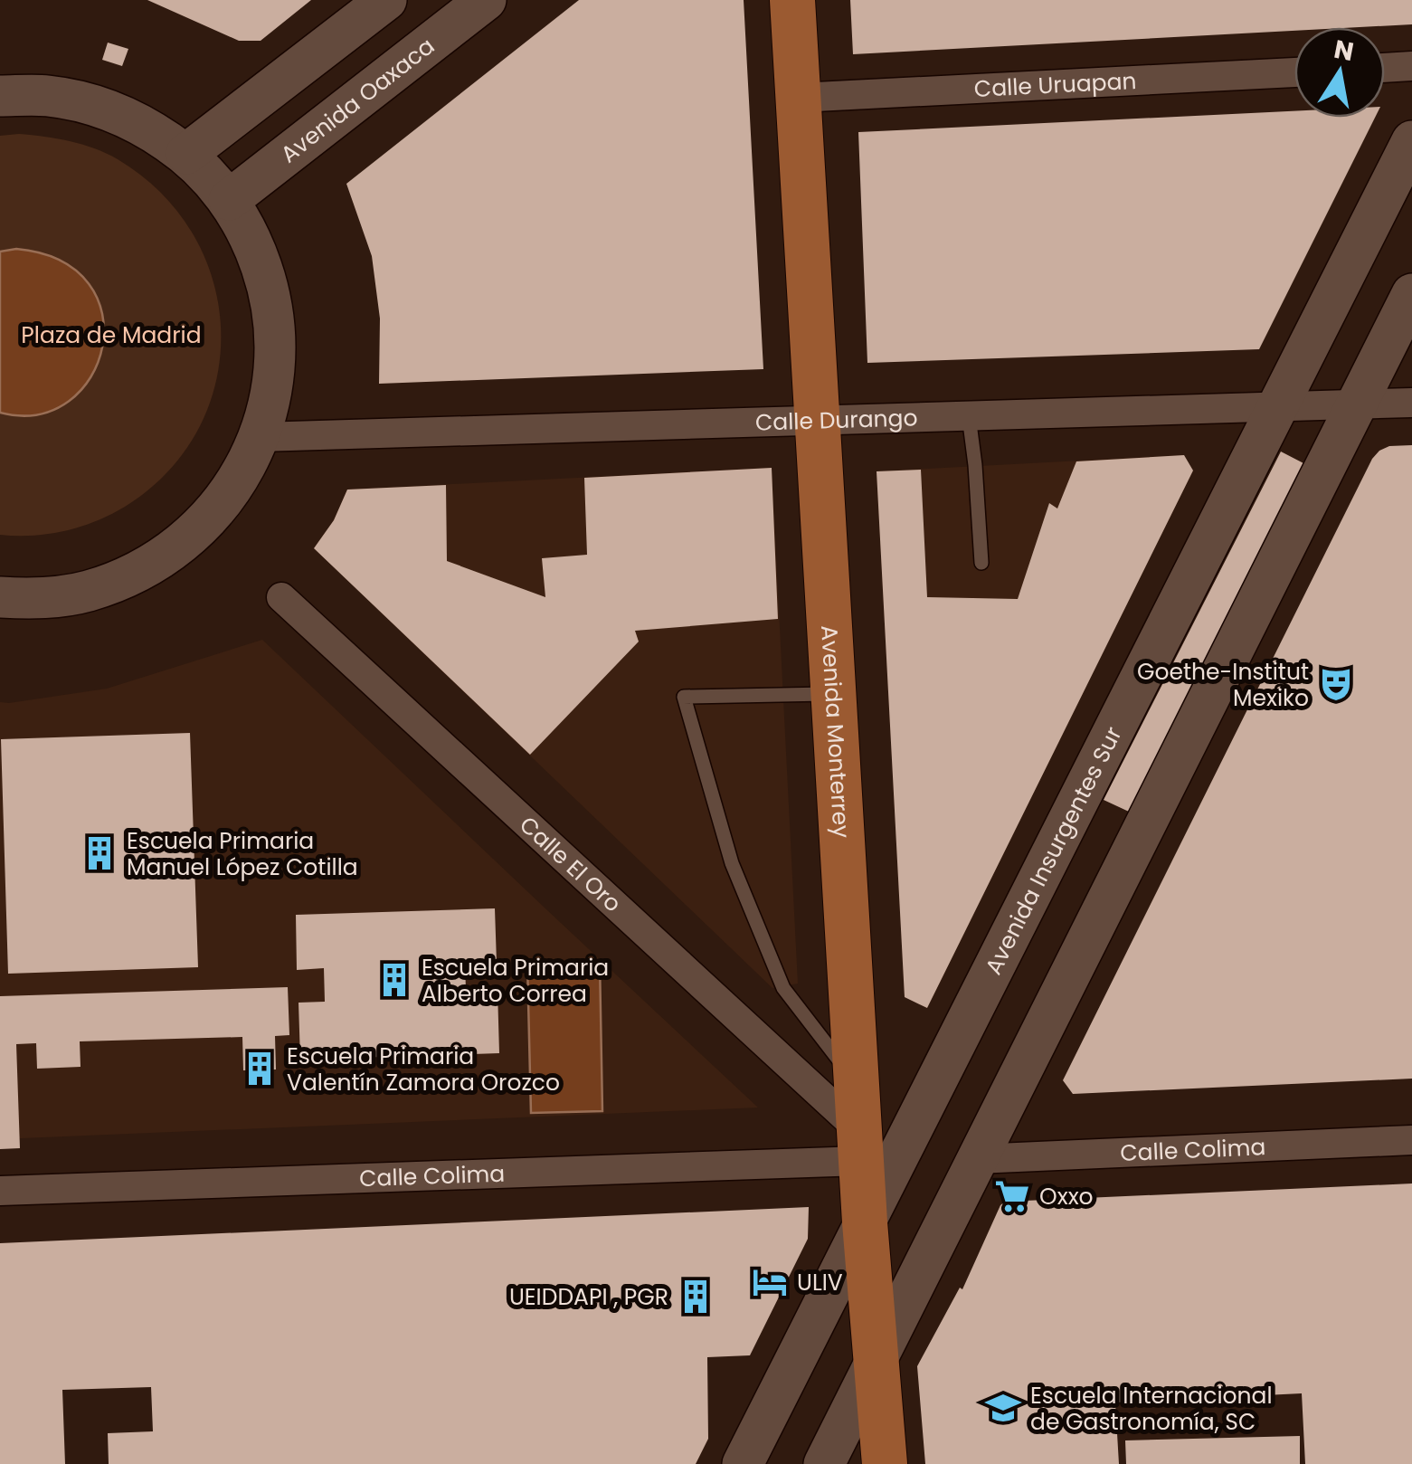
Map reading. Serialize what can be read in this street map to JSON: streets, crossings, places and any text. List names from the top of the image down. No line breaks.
{"streets":{"main road":["Avenida Oaxaca","Avenida Monterrey","Avenida Insurgentes Sur"],"street":["Calle Uruapan","Calle Durango","Calle El Oro","Calle Colima"]},"crossings":[["Calle Uruapan","Avenida Monterrey"],["Calle Durango","Avenida Monterrey"],["Calle Durango","Avenida Insurgentes Sur"],["Avenida Monterrey","Avenida Insurgentes Sur"],["Avenida Monterrey","Calle El Oro"],["Avenida Monterrey","Calle Colima"],["Calle El Oro","Calle Colima"]],"parks":["Plaza de Madrid"],"places":{"theatre":["Goethe-Institut Mexiko"],"building":["Escuela Primaria Manuel López Cotilla","Escuela Primaria Alberto Correa","Escuela Primaria Valentín Zamora Orozco","UEIDDAPI , PGR"],"supermarket":["Oxxo"],"hotel":["ULIV"],"school or university":["Escuela Internacional de Gastronomía, SC"]},"north":"top"}
